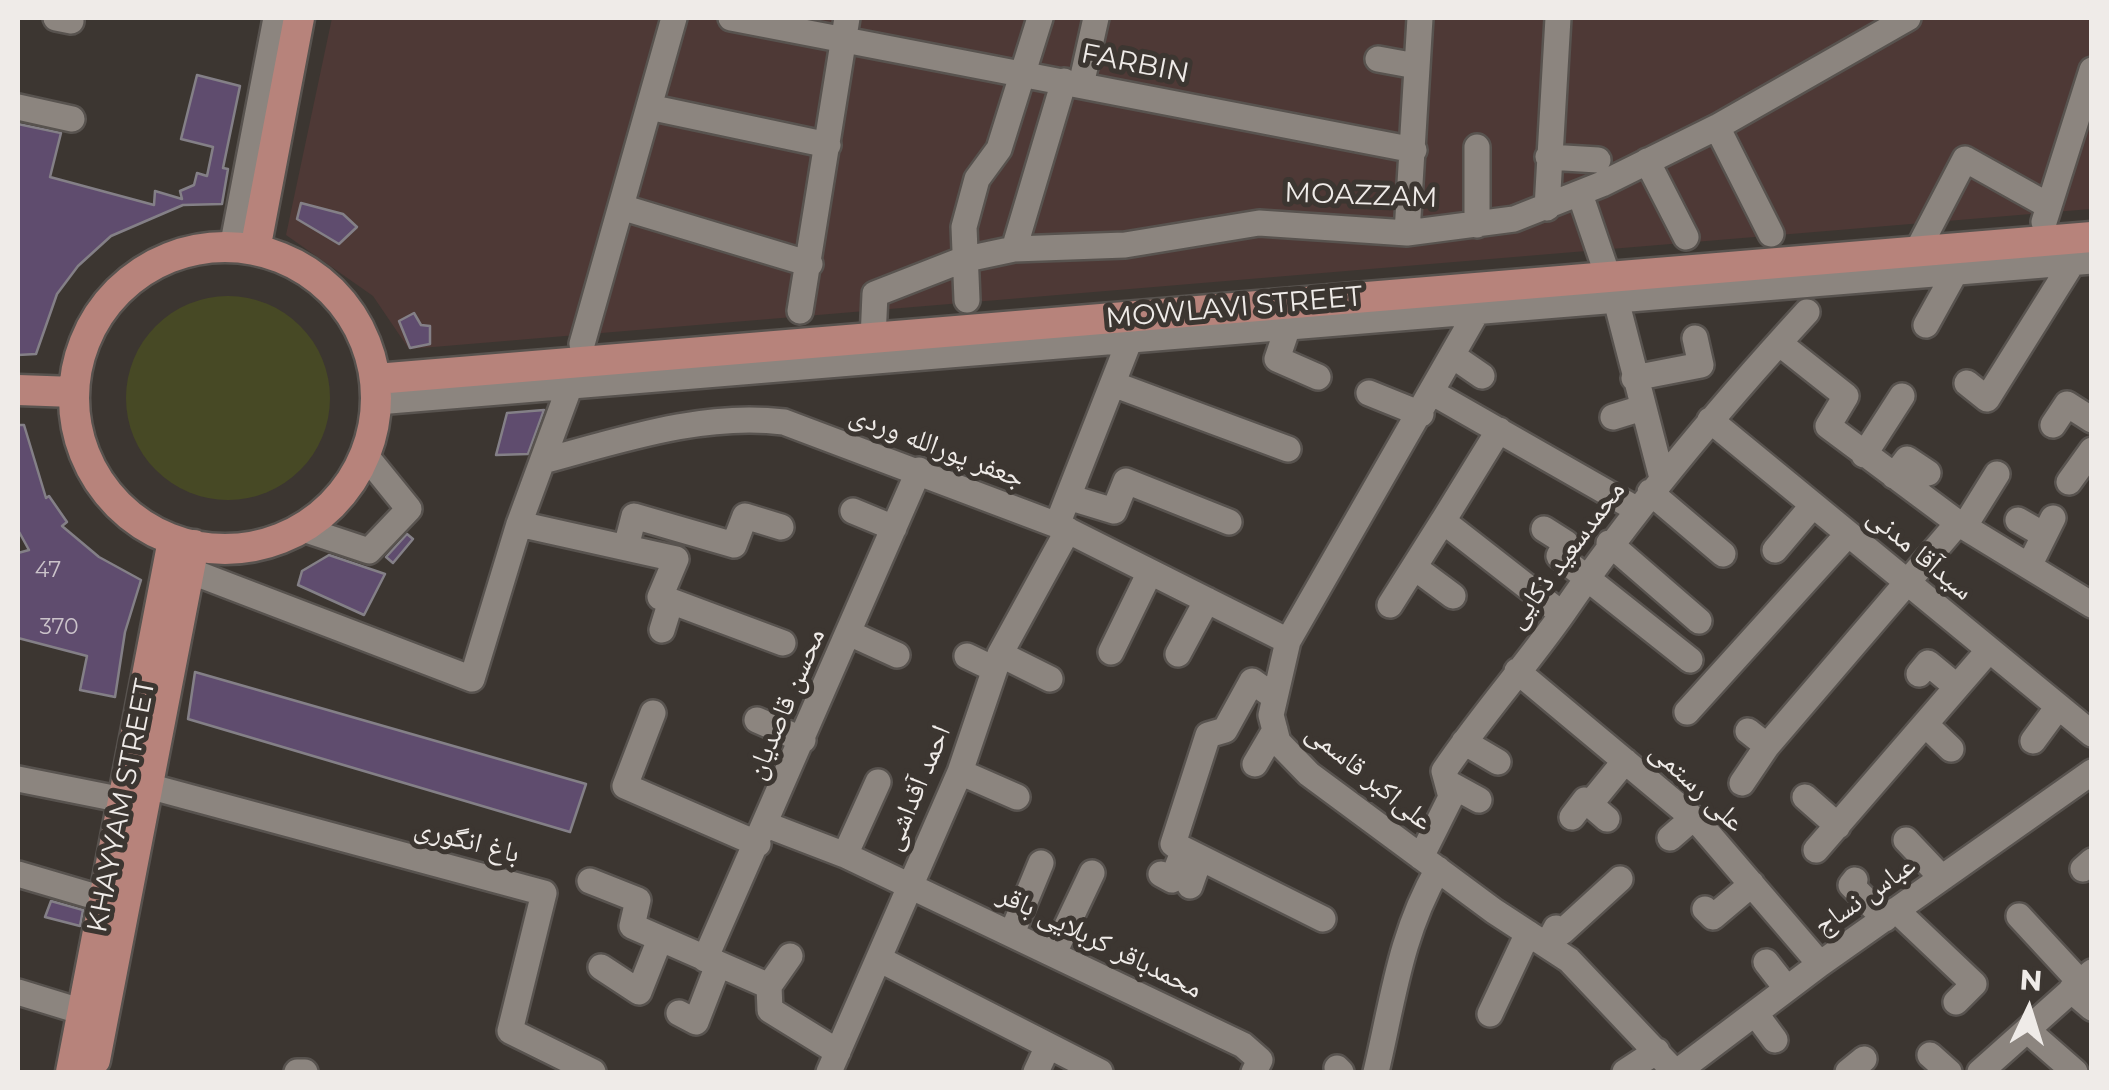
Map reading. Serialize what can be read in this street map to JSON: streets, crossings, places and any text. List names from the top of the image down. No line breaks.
{"streets":{"main road":["MOWLAVI STREET","KHAYYAM STREET"],"street":["FARBIN","MOAZZAM","جعفر پورالله وردی","سیدآقا مدنی","محمدسعید ذکایی","محسن قاصدیان","علی‌اکبر قاسمی","علی رستمی","احمد آقداشی","باغ انگوری","عباس نساج","محمدباقر کربلایی باقر"]},"crossings":[["MOAZZAM","MOWLAVI STREET"],["MOWLAVI STREET","محمدسعید ذکایی"],["MOWLAVI STREET","علی‌اکبر قاسمی"],["MOWLAVI STREET","احمد آقداشی"],["MOWLAVI STREET","KHAYYAM STREET"],["جعفر پورالله وردی","محسن قاصدیان"],["جعفر پورالله وردی","علی‌اکبر قاسمی"],["جعفر پورالله وردی","احمد آقداشی"],["سیدآقا مدنی","محمدسعید ذکایی"],["محمدسعید ذکایی","علی‌اکبر قاسمی"],["محمدسعید ذکایی","علی رستمی"],["محسن قاصدیان","محمدباقر کربلایی باقر"],["علی‌اکبر قاسمی","عباس نساج"],["علی رستمی","عباس نساج"],["احمد آقداشی","محمدباقر کربلایی باقر"],["KHAYYAM STREET","باغ انگوری"]],"house_numbers":["47","370"],"north":"top"}
